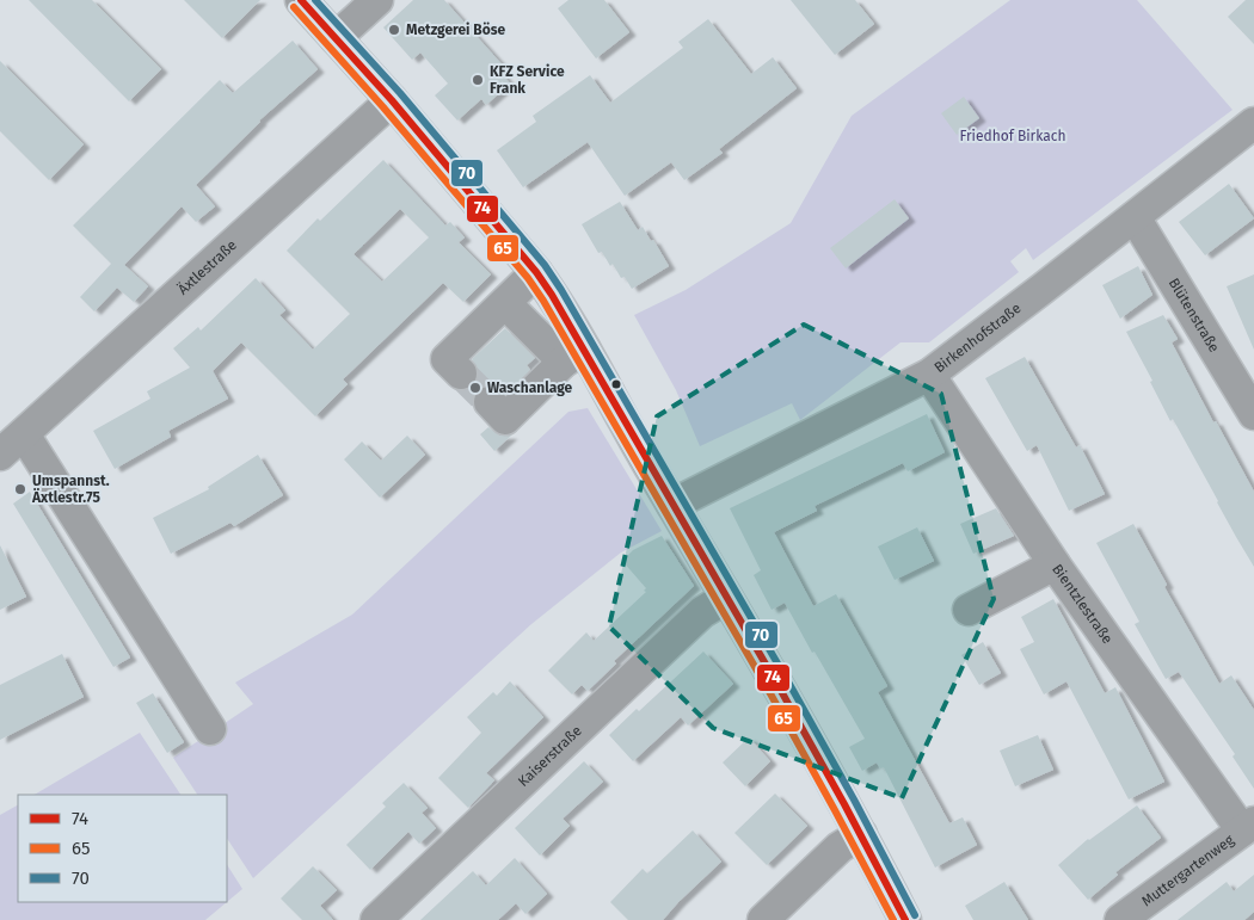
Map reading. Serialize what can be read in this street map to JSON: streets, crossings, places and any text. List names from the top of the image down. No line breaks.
{"streets":{"street":["Äxtlestraße","Blütenstraße","Birkenhofstraße","Bientzlestraße","Kaiserstraße","Muttergartenweg"]},"crossings":[["Blütenstraße","Birkenhofstraße"],["Birkenhofstraße","Bientzlestraße"],["Bientzlestraße","Muttergartenweg"]],"parks":["Friedhof Birkach"],"places":["Metzgerei Böse","KFZ Service Frank","Waschanlage","Umspannst. Äxtlestr.75"],"lines":["transit line 74","transit line 70","transit line 65"],"legend":["74","65","70"]}
